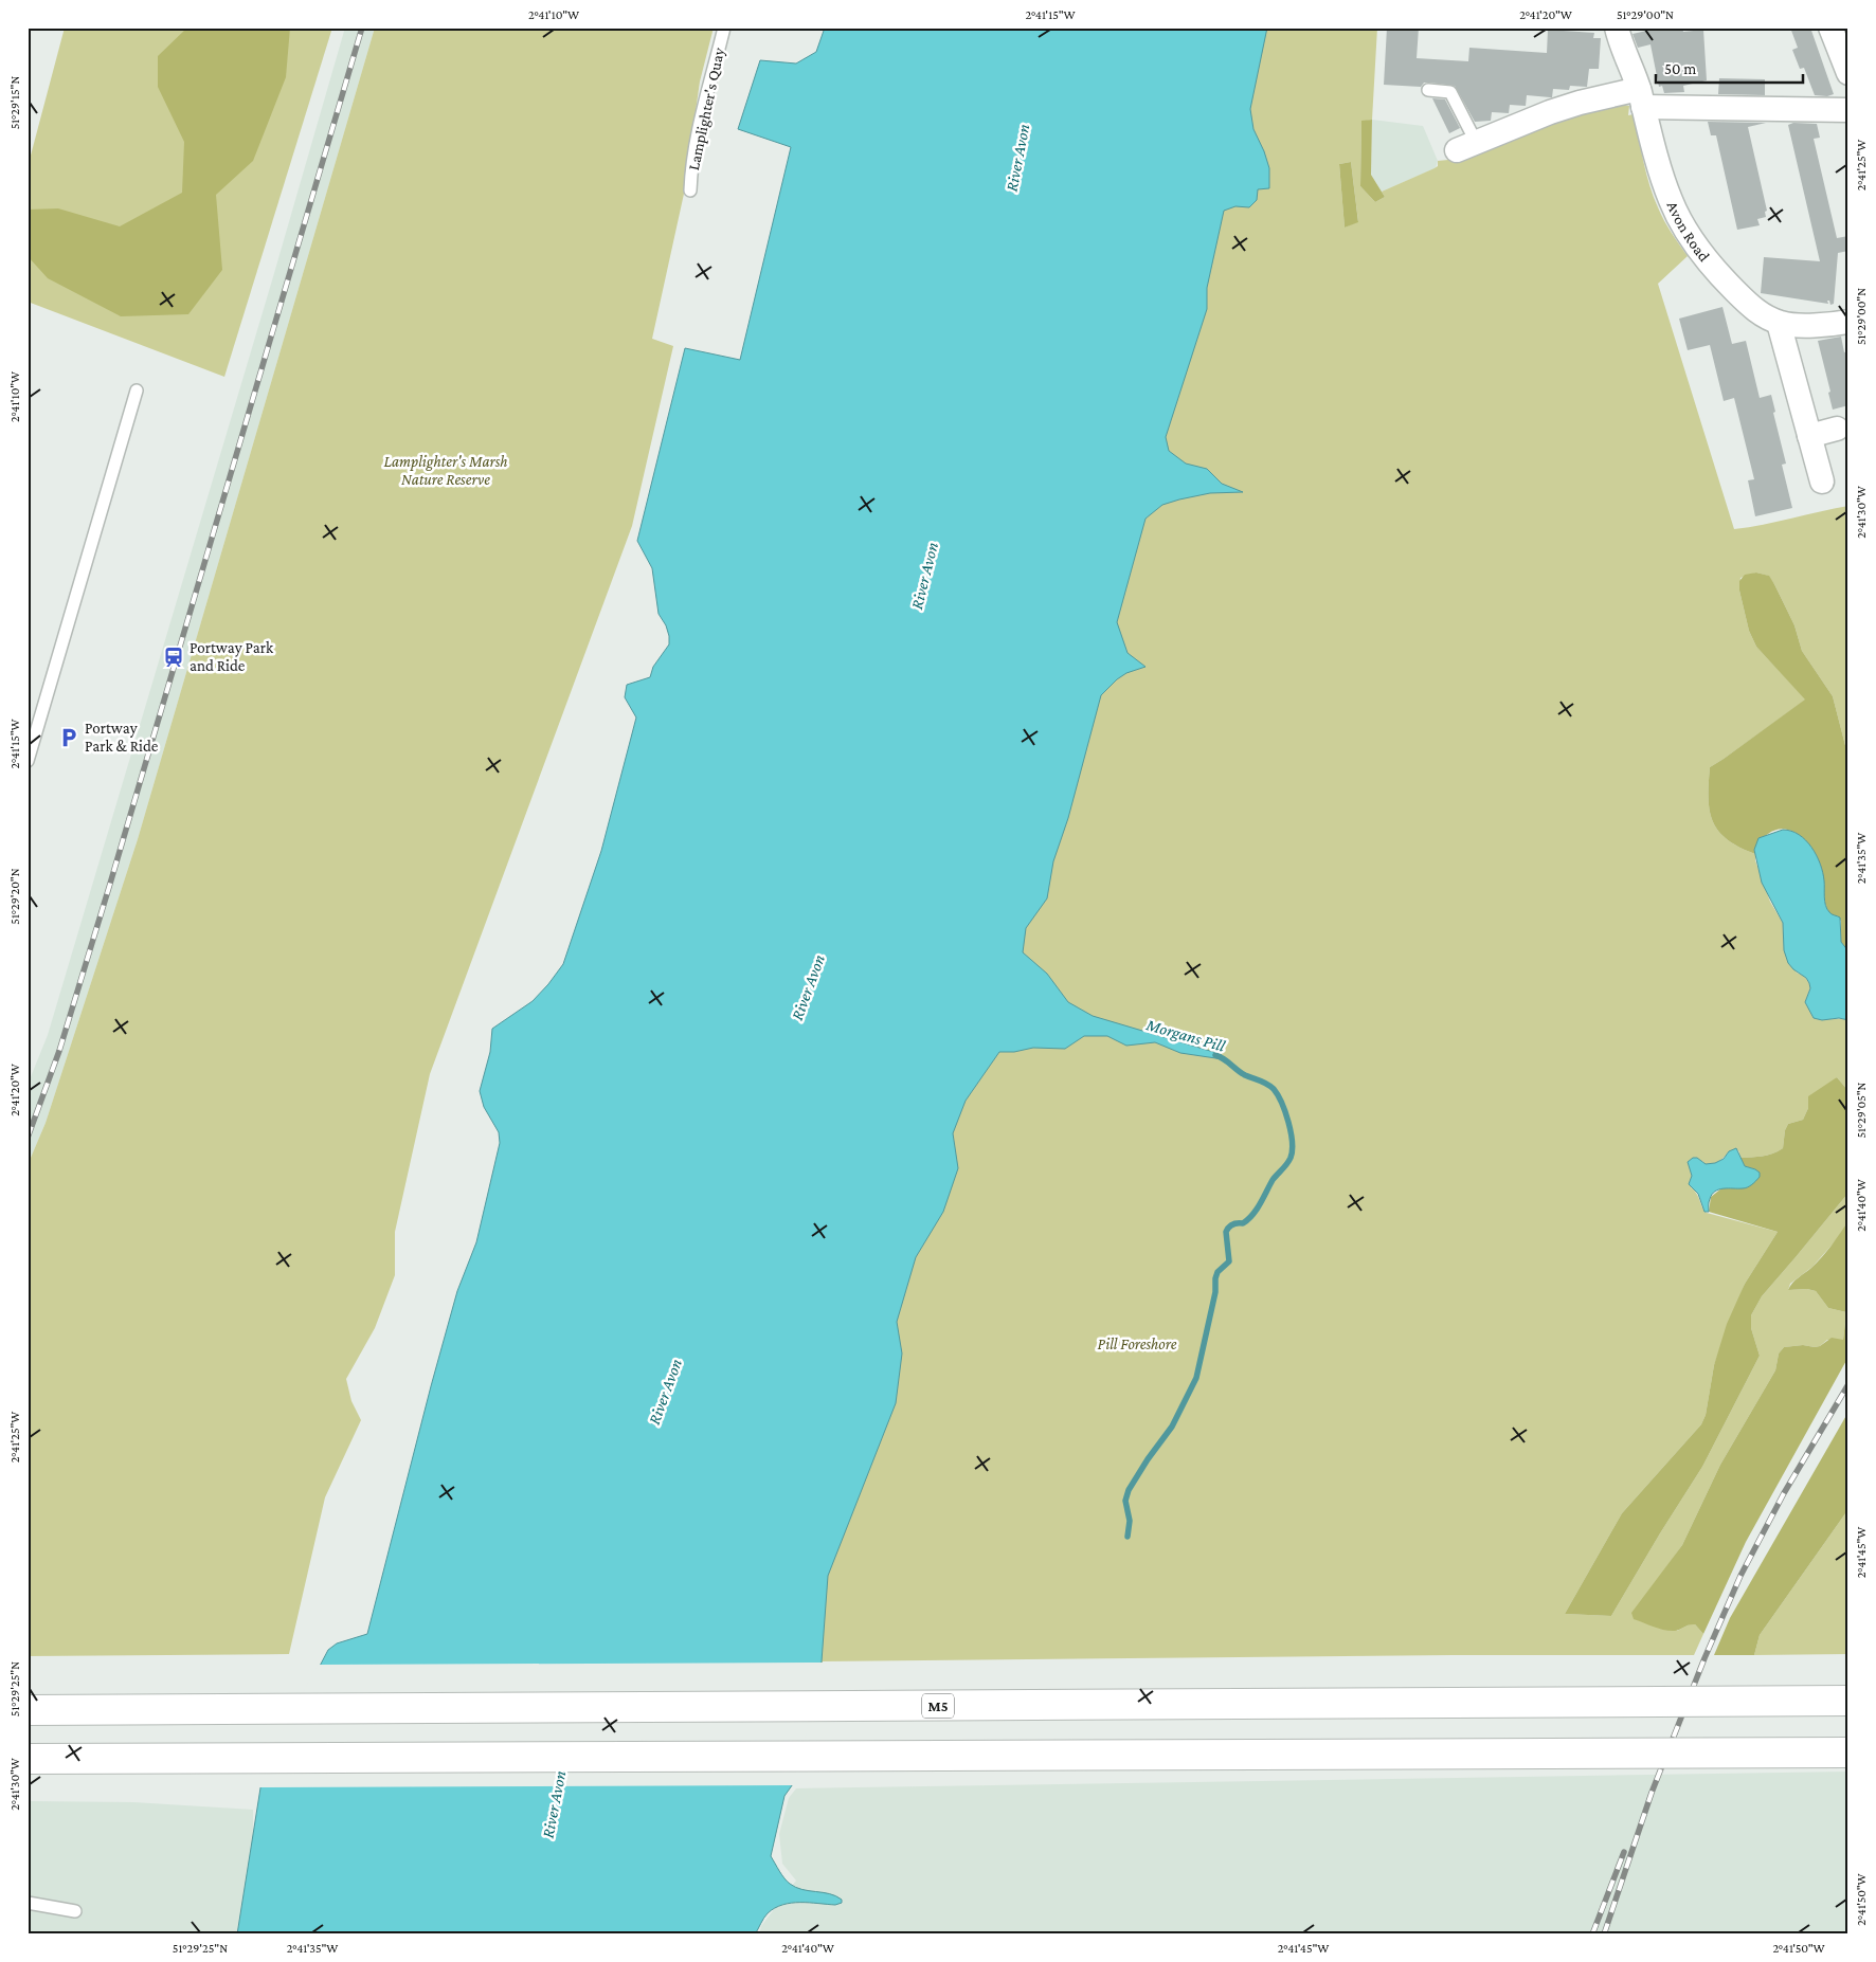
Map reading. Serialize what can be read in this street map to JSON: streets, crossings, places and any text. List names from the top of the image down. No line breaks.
{"streets":{"highway":["M5"],"street":["Avon Road"],"lane":["Lamplighter's Quay"]},"water":["River Avon","Morgans Pill"],"parks":["Lamplighter's Marsh Nature Reserve","Pill Foreshore"],"places":{"station":["Portway Park and Ride"],"parking":["Portway Park & Ride"]},"scale_bar":"50 m","coordinates":["2°41'10\"W","2°41'15\"W","2°41'20\"W","51°29'00\"N","51°29'15\"N","2°41'25\"W","2°41'30\"W","2°41'35\"W","51°29'20\"N","51°29'05\"N","2°41'40\"W","2°41'45\"W","51°29'25\"N","2°41'50\"W"]}
